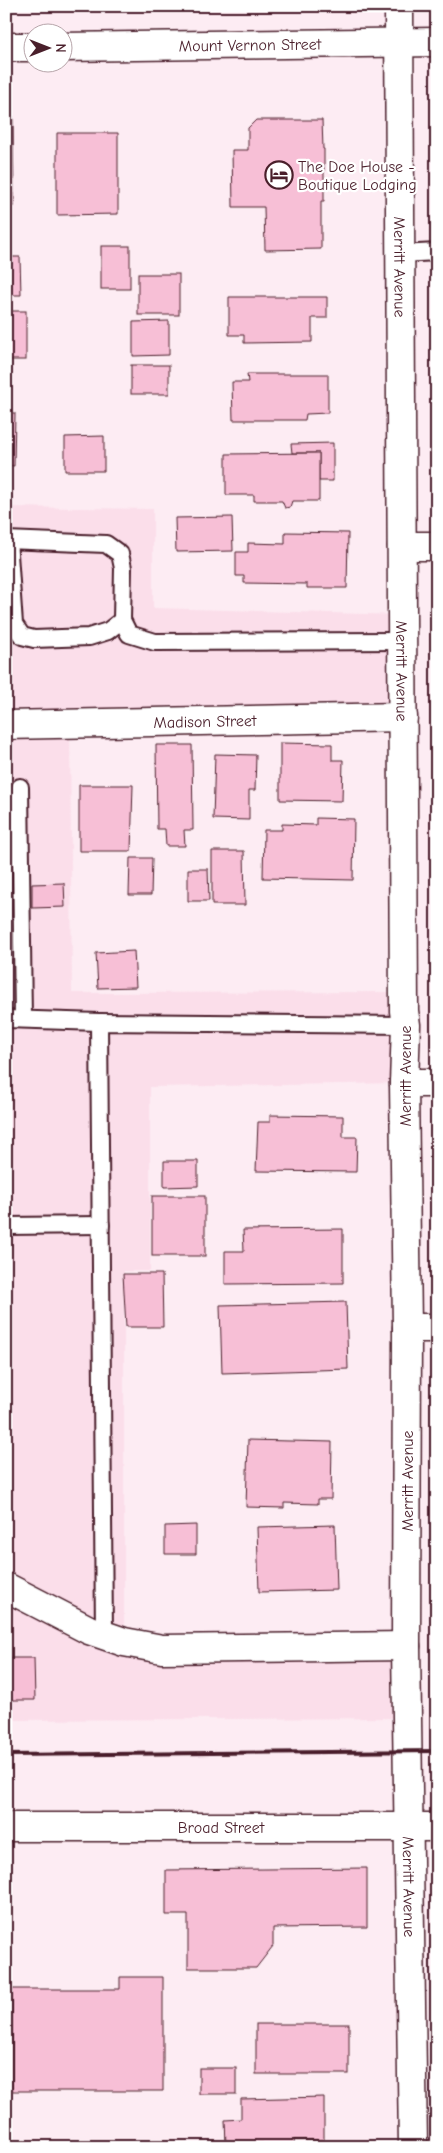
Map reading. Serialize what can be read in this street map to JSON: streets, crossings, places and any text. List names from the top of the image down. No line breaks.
{"streets":{"street":["Mount Vernon Street","Merritt Avenue","Madison Street","Broad Street"]},"crossings":[["Mount Vernon Street","Merritt Avenue"],["Merritt Avenue","Madison Street"],["Merritt Avenue","Broad Street"]],"places":{"hotel":["The Doe House - Boutique Lodging"]},"north":"right"}
